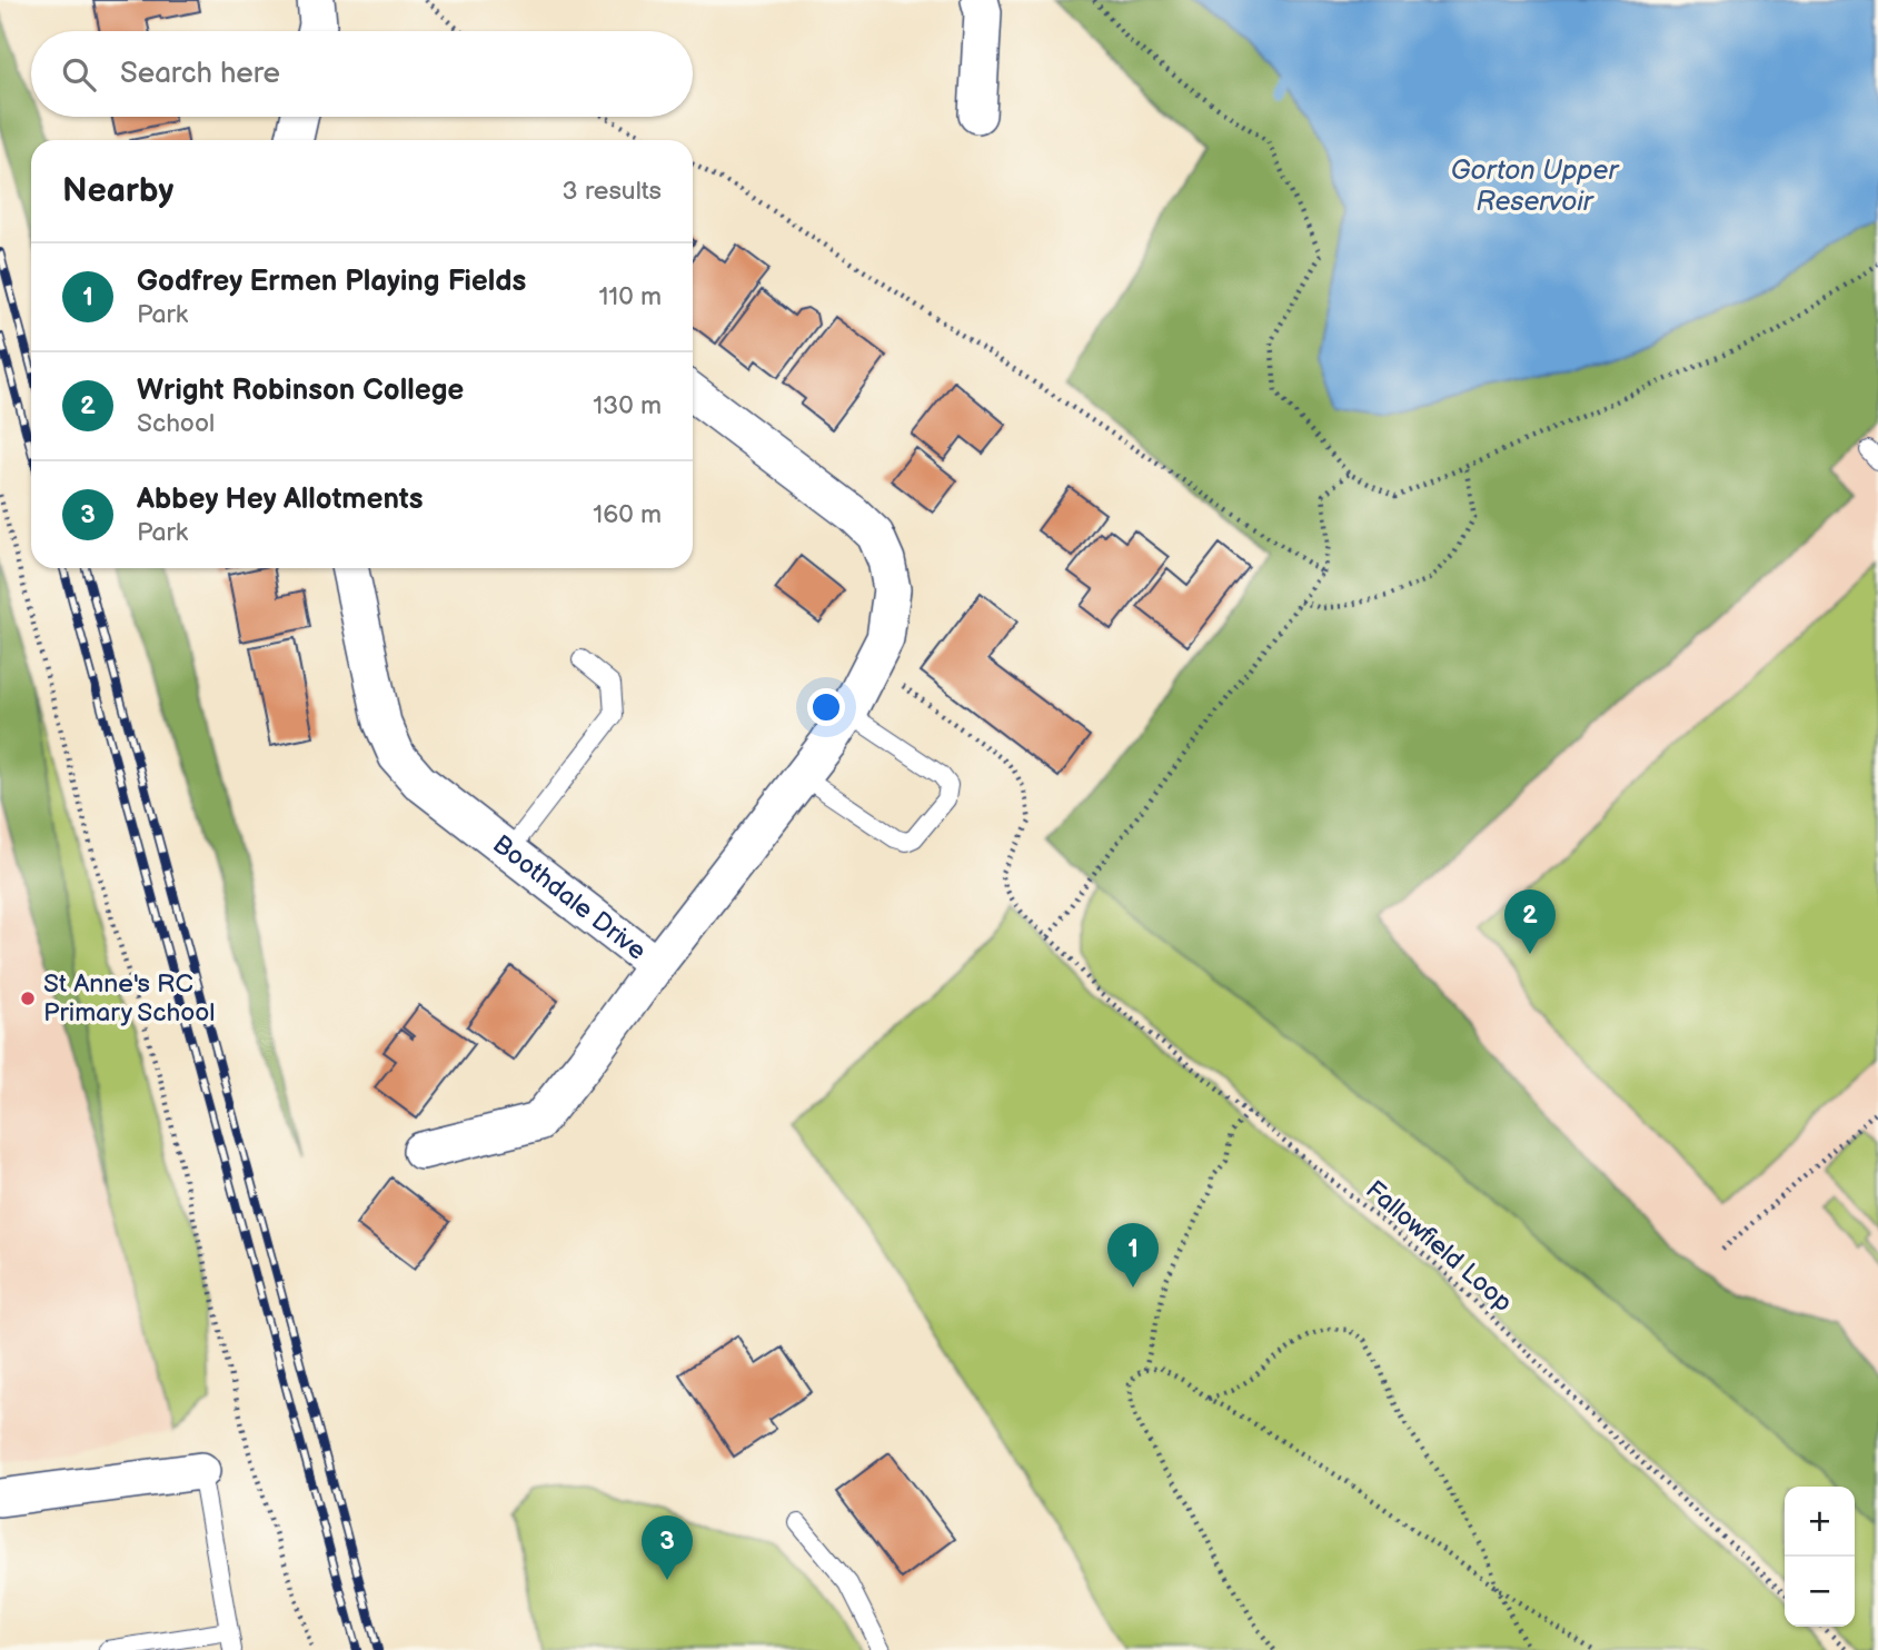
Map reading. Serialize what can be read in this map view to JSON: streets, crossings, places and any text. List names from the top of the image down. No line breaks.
{"streets":{"street":["Boothdale Drive"],"path":["Fallowfield Loop"]},"water":["Gorton Upper Reservoir"],"places":["St Anne's RC Primary School"],"page":{"search":"Search here","heading":["Nearby","3 results"],"list":[{"mark":"1","name":"Godfrey Ermen Playing Fields","note":"Park","value":"110 m"},{"mark":"2","name":"Wright Robinson College","note":"School","value":"130 m"},{"mark":"3","name":"Abbey Hey Allotments","note":"Park","value":"160 m"}],"pins":["2","1","3"],"map_buttons":["+","−"]}}
